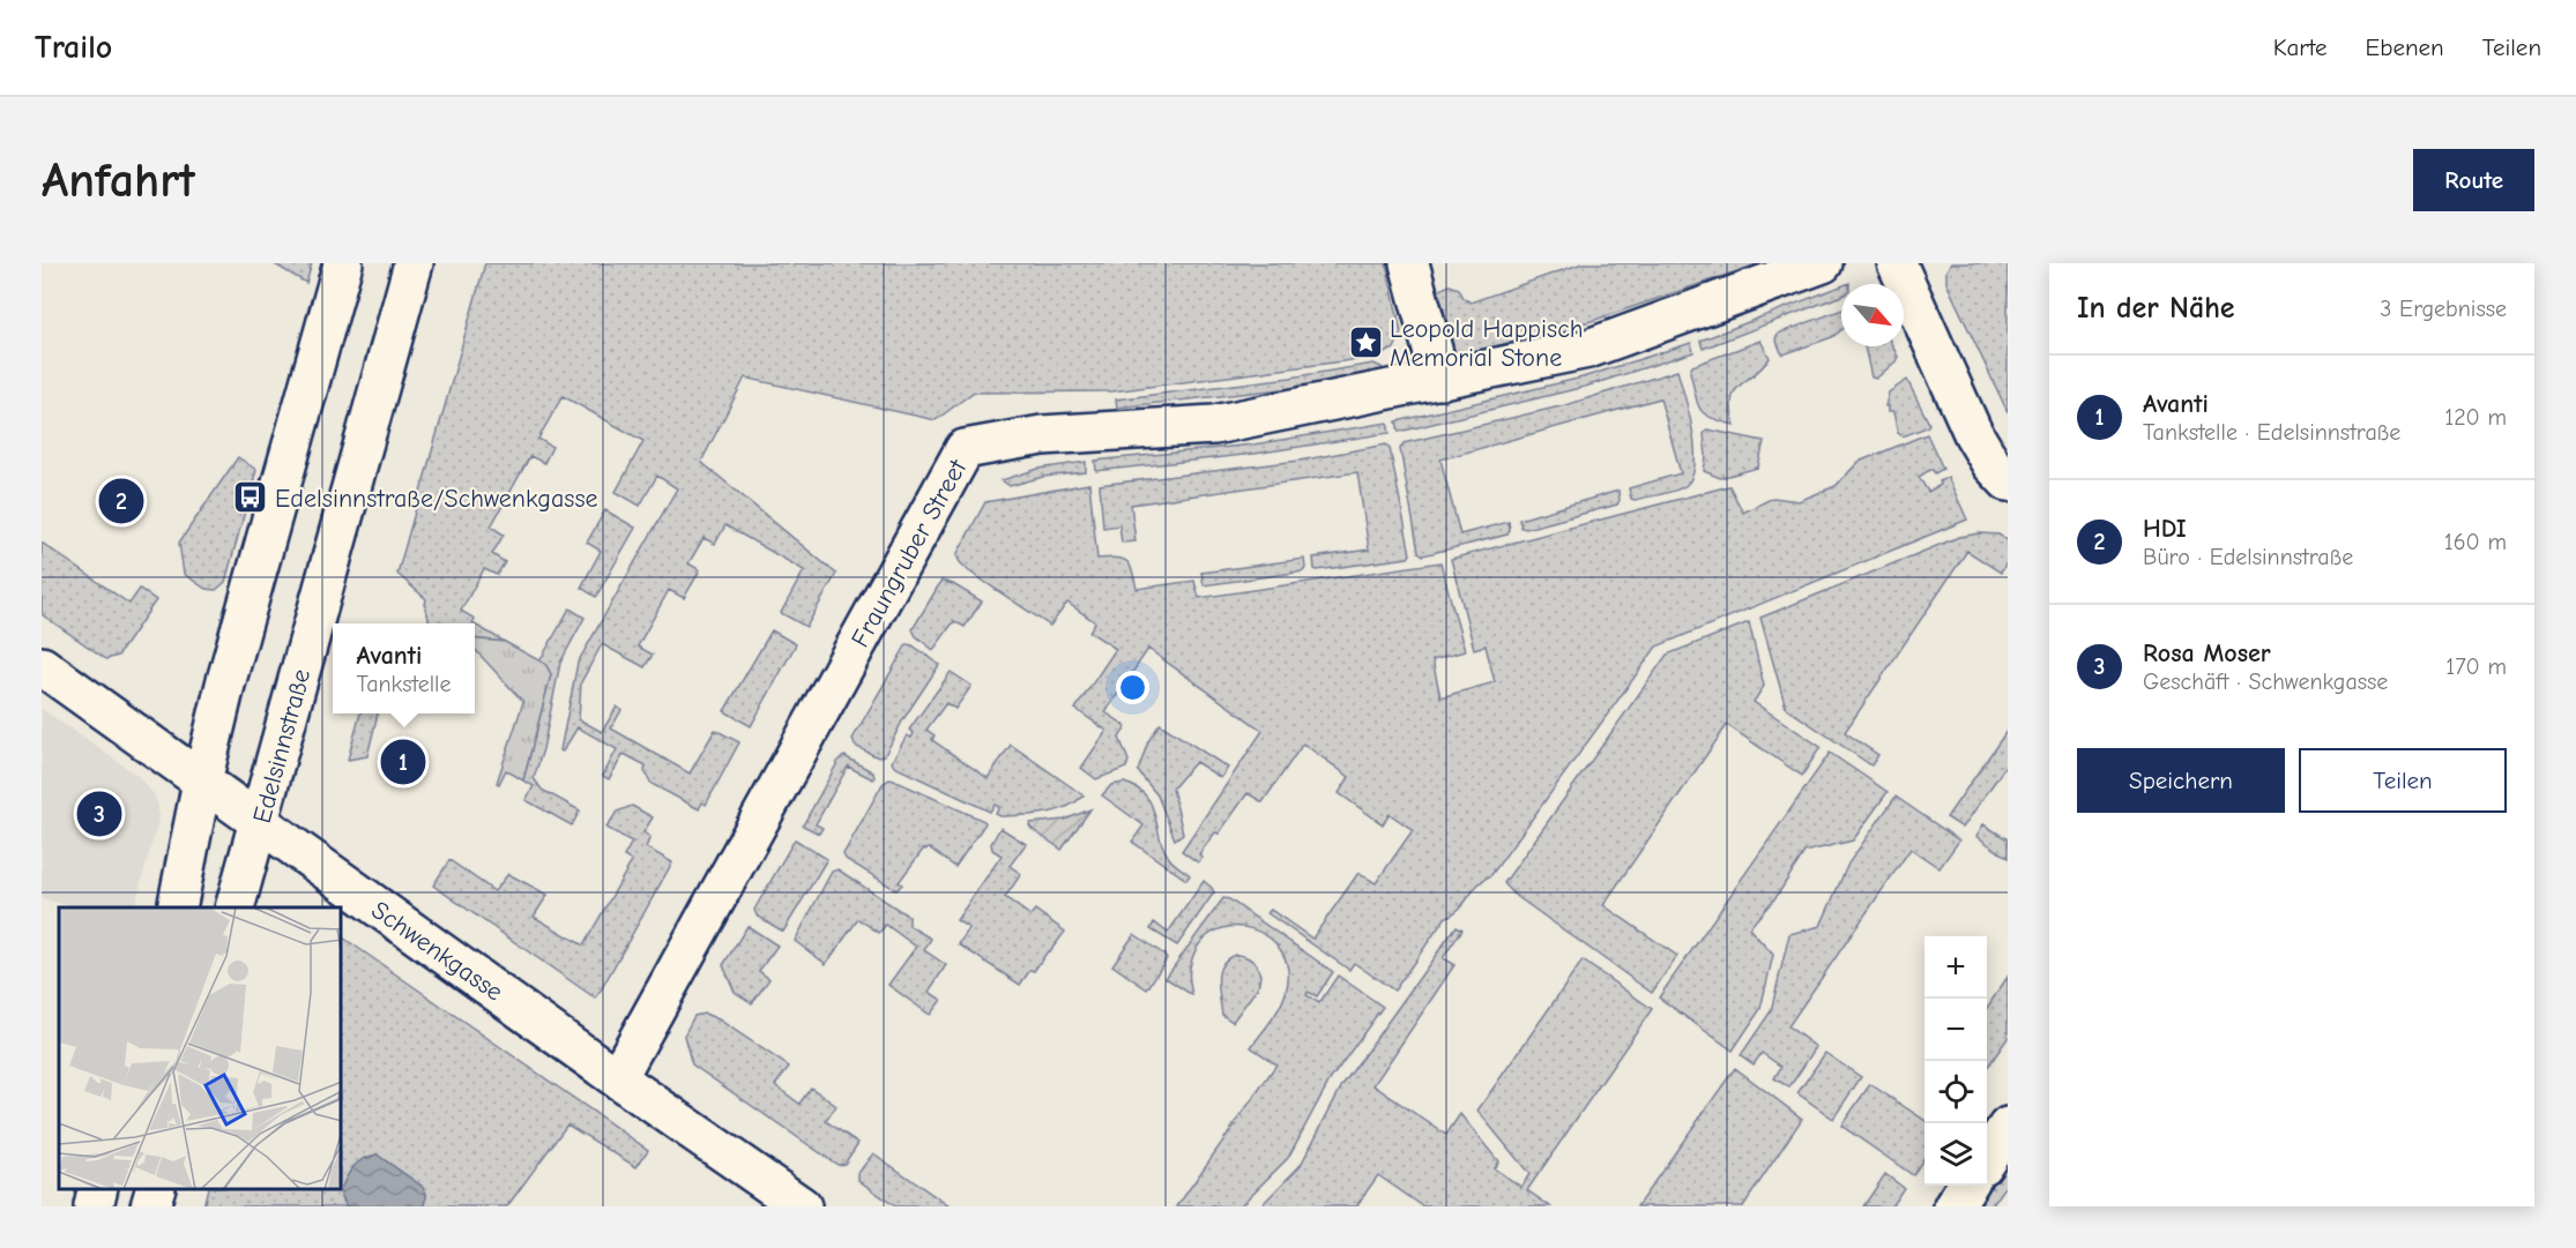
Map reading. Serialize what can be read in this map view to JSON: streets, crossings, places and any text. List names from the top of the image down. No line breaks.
{"streets":{"street":["Fraungruber Street","Edelsinnstraße","Schwenkgasse"]},"crossings":[["Fraungruber Street","Schwenkgasse"],["Edelsinnstraße","Schwenkgasse"]],"places":{"place":["Leopold Happisch Memorial Stone"],"bus stop":["Edelsinnstraße/Schwenkgasse"]},"north":"bottom right","page":{"header":"Trailo","nav":["Karte","Ebenen","Teilen"],"buttons":["Route",["Speichern","Teilen"]],"title":"Anfahrt","heading":["In der Nähe","3 Ergebnisse"],"list":[{"mark":"1","name":"Avanti","note":"Tankstelle · Edelsinnstraße","value":"120 m"},{"mark":"2","name":"HDI","note":"Büro · Edelsinnstraße","value":"160 m"},{"mark":"3","name":"Rosa Moser","note":"Geschäft · Schwenkgasse","value":"170 m"}],"pins":["2","1","3"],"popup":["Avanti","Tankstelle"],"map_buttons":["+","−"]}}
